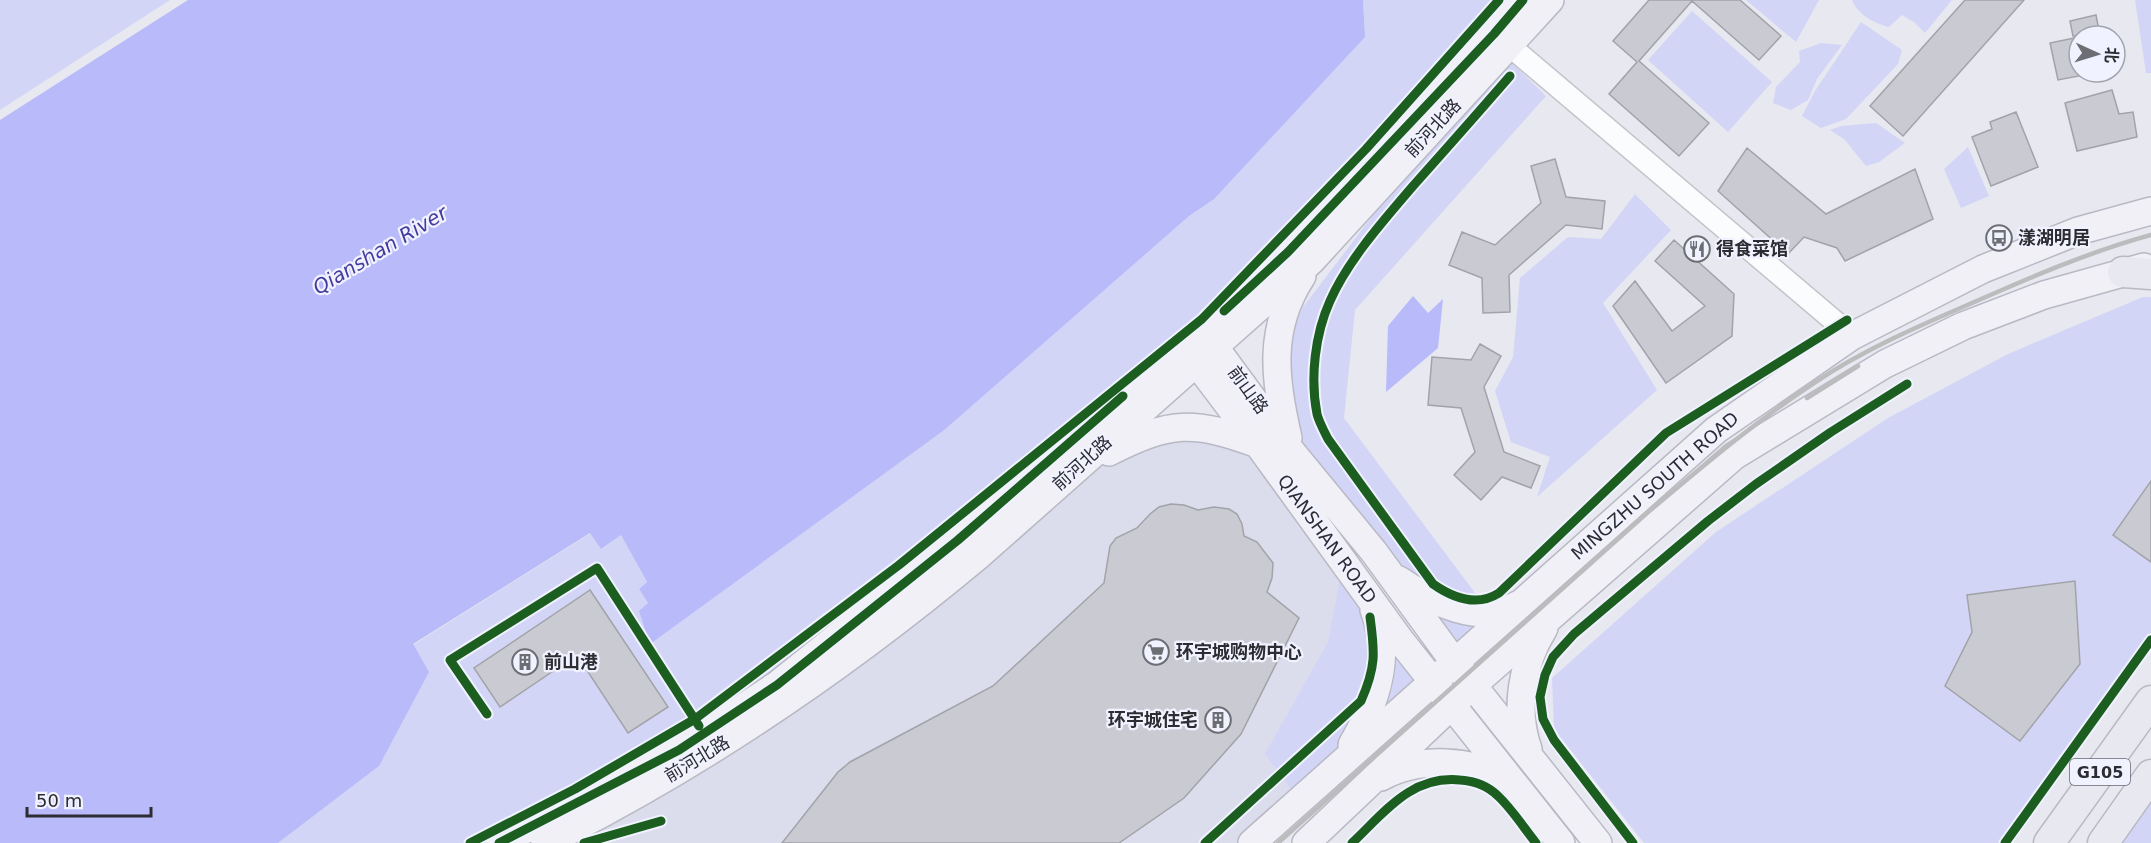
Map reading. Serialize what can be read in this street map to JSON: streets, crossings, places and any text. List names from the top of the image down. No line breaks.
{"streets":{"highway":["G105"],"main road":["前河北路","前山路","MINGZHU SOUTH ROAD","QIANSHAN ROAD"]},"crossings":[["前河北路","前山路"],["前河北路","QIANSHAN ROAD"],["前山路","QIANSHAN ROAD"],["MINGZHU SOUTH ROAD","QIANSHAN ROAD"]],"water":["Qianshan River"],"places":{"bus stop":["漾湖明居"],"restaurant":["得食菜馆"],"supermarket":["环宇城购物中心"],"building":["前山港","环宇城住宅"]},"scale_bar":"50 m","north":"right"}
